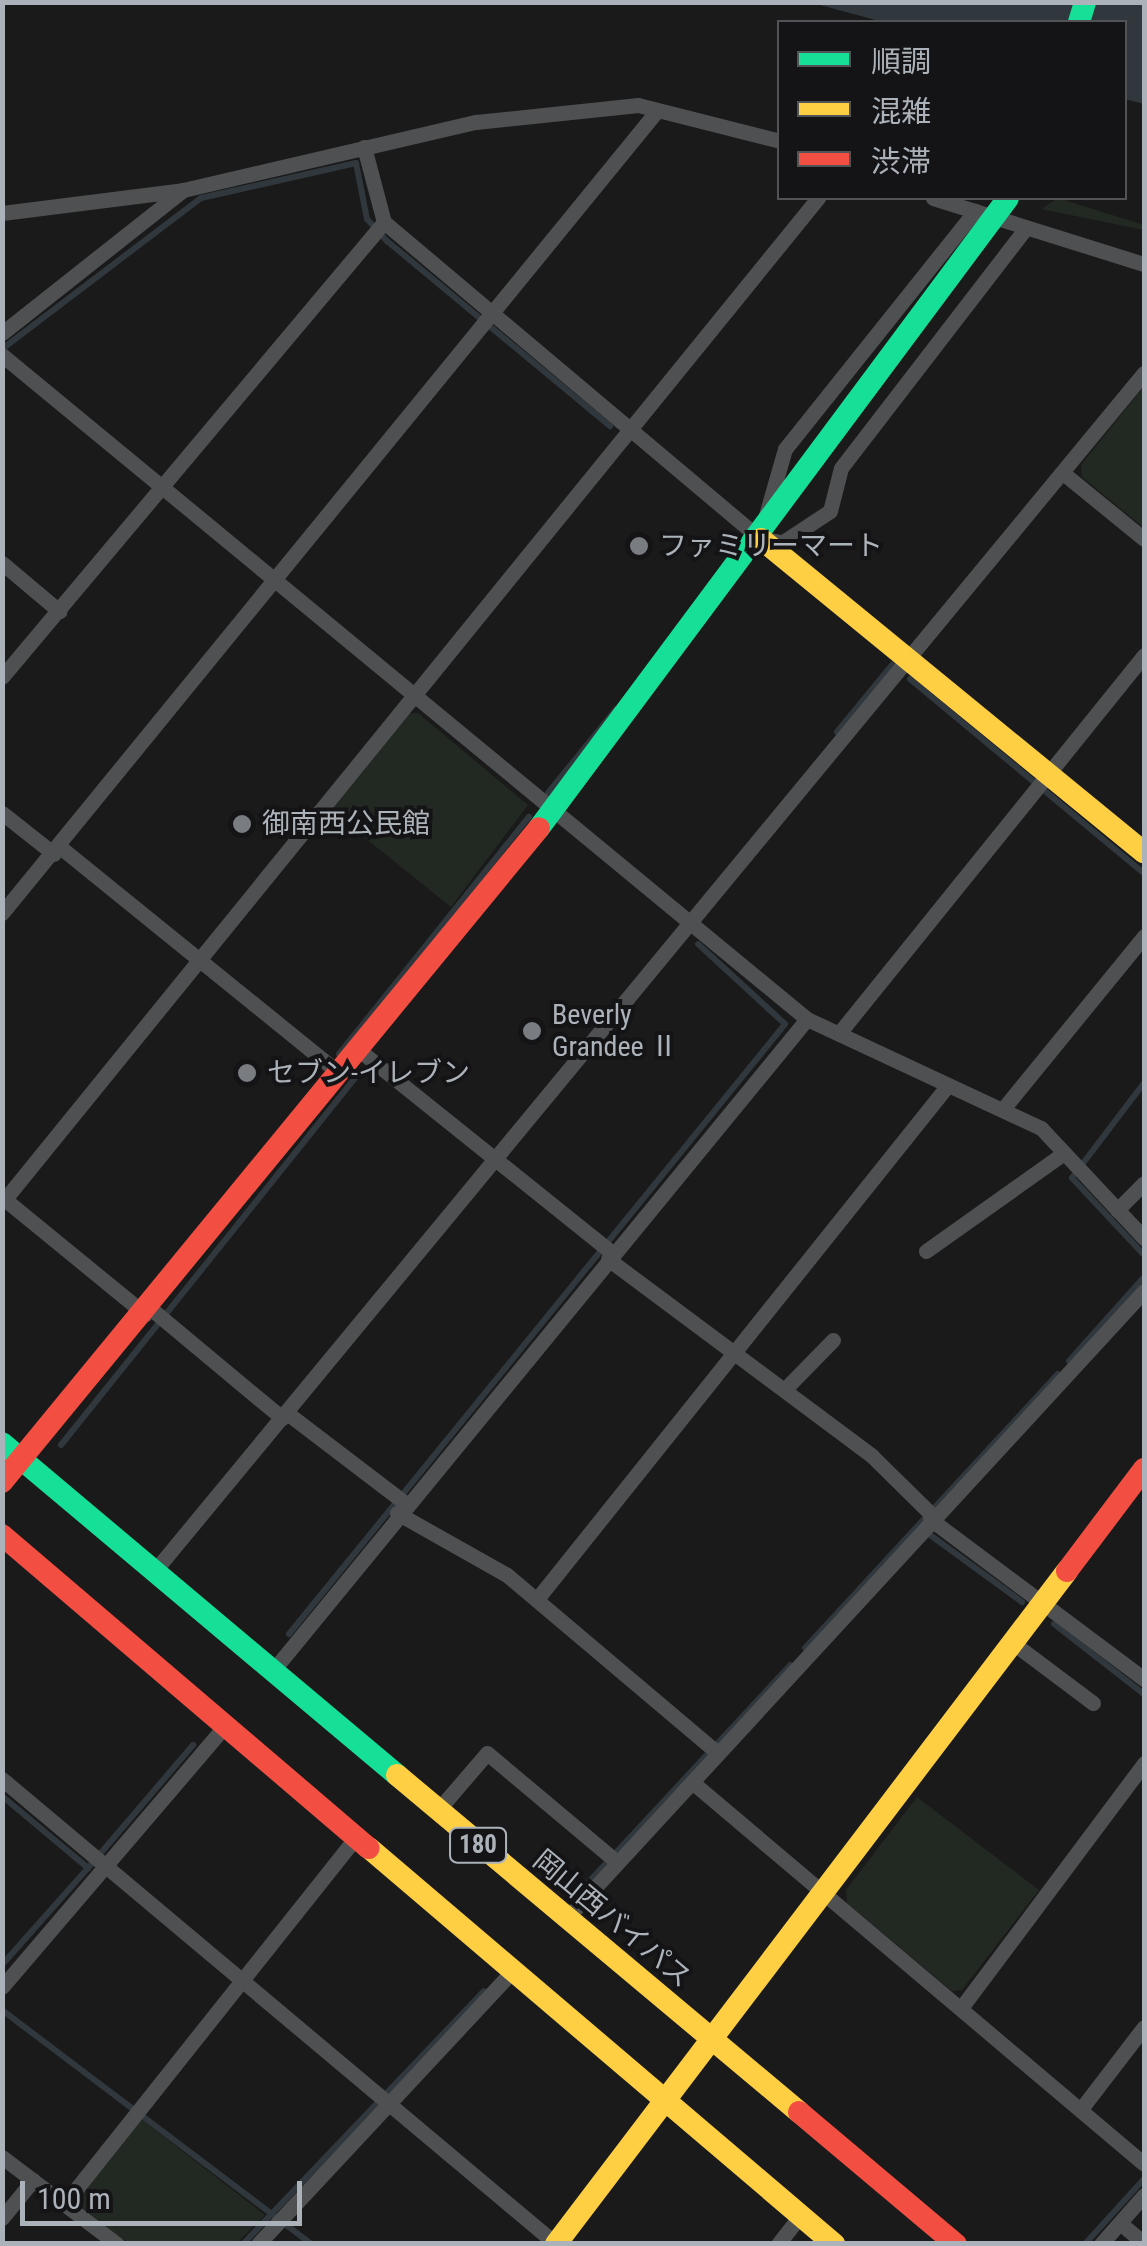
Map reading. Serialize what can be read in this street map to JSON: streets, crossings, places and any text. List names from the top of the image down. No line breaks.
{"streets":{"main road":["180","岡山西バイパス"]},"places":["ファミリーマート","御南西公民館","Beverly Grandee Ⅱ","セブン-イレブン"],"legend":["順調","混雑","渋滞"],"scale_bar":"100 m"}
